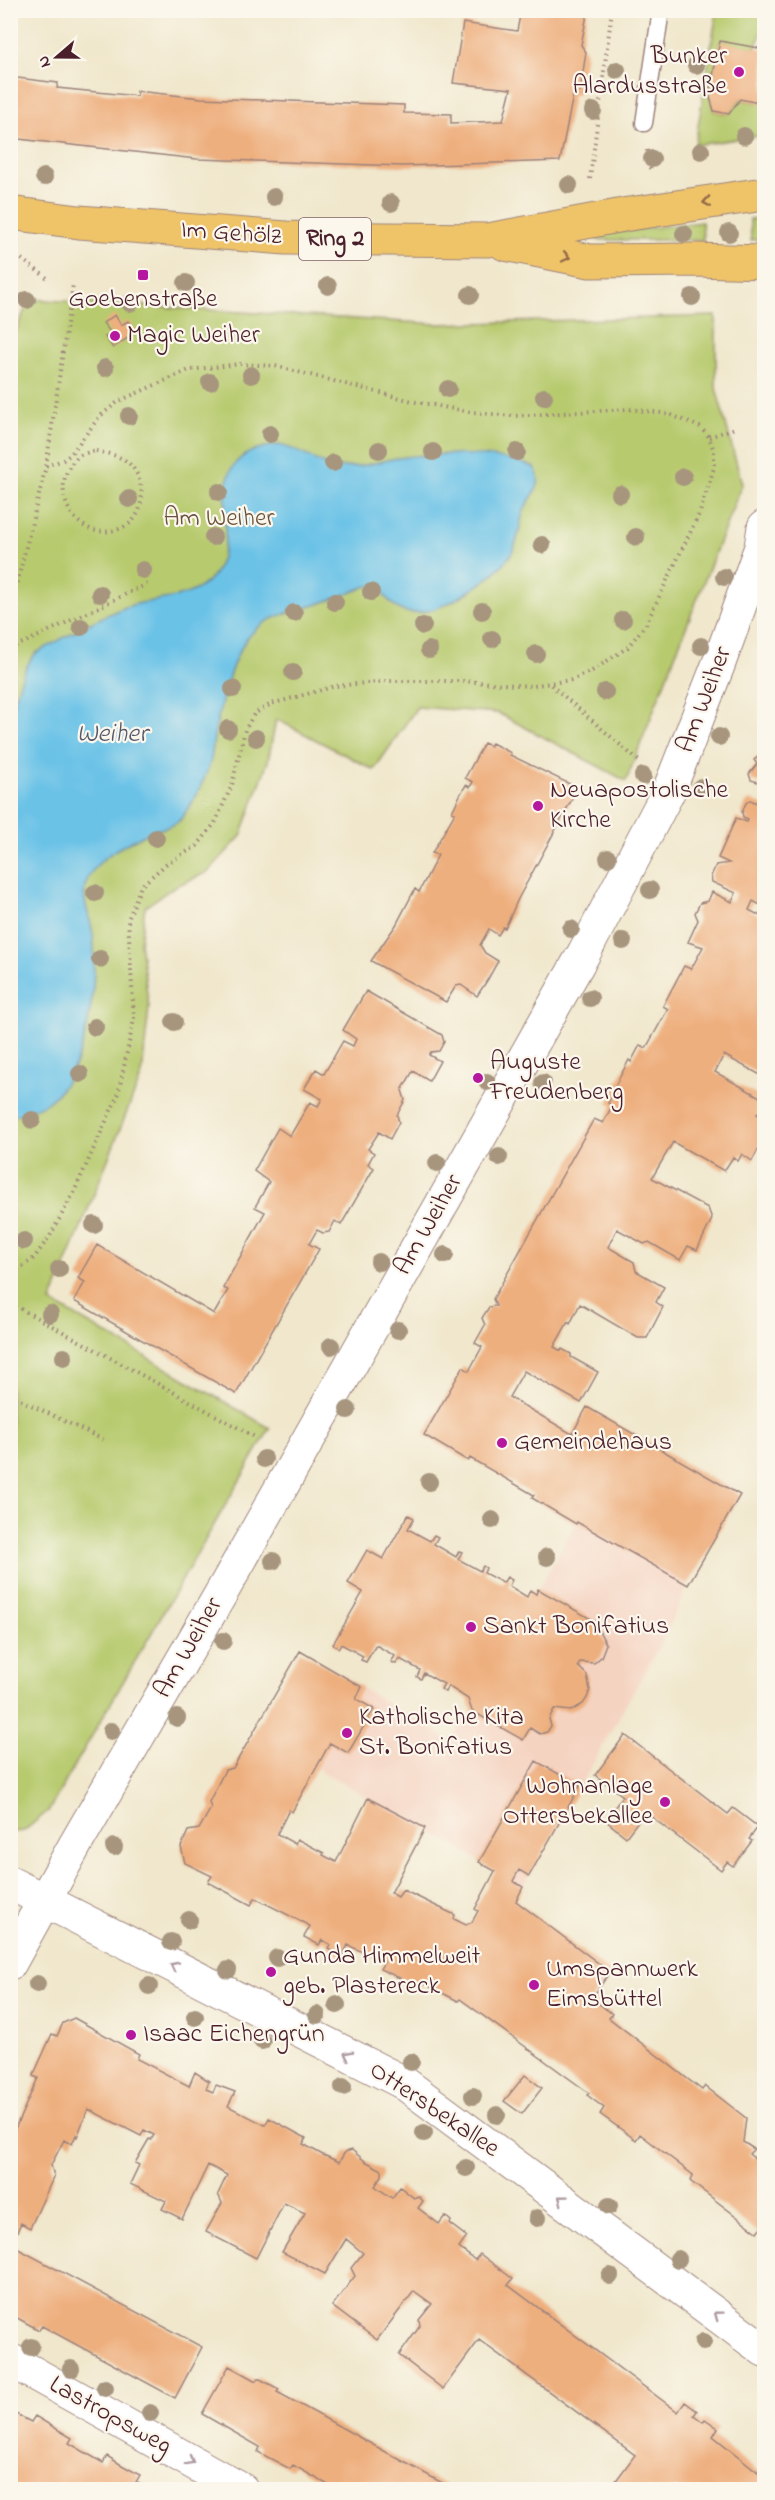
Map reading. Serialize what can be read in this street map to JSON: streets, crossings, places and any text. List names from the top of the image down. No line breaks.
{"streets":{"main road":["Im Gehölz","Ring 2"],"street":["Am Weiher","Ottersbekallee","Lastropsweg"]},"crossings":[["Am Weiher","Ottersbekallee"]],"one_way":["Ottersbekallee","Lastropsweg"],"water":["Weiher"],"parks":["Am Weiher"],"places":{"other":["Bunker Alardusstraße","Magic Weiher","Neuapostolische Kirche","Auguste Freudenberg","Gemeindehaus","Sankt Bonifatius","Katholische Kita St. Bonifatius","Wohnanlage Ottersbekallee","Gunda Himmelweit geb. Plastereck","Umspannwerk Eimsbüttel","Isaac Eichengrün"],"transit":["Goebenstraße"]},"north":"left"}
